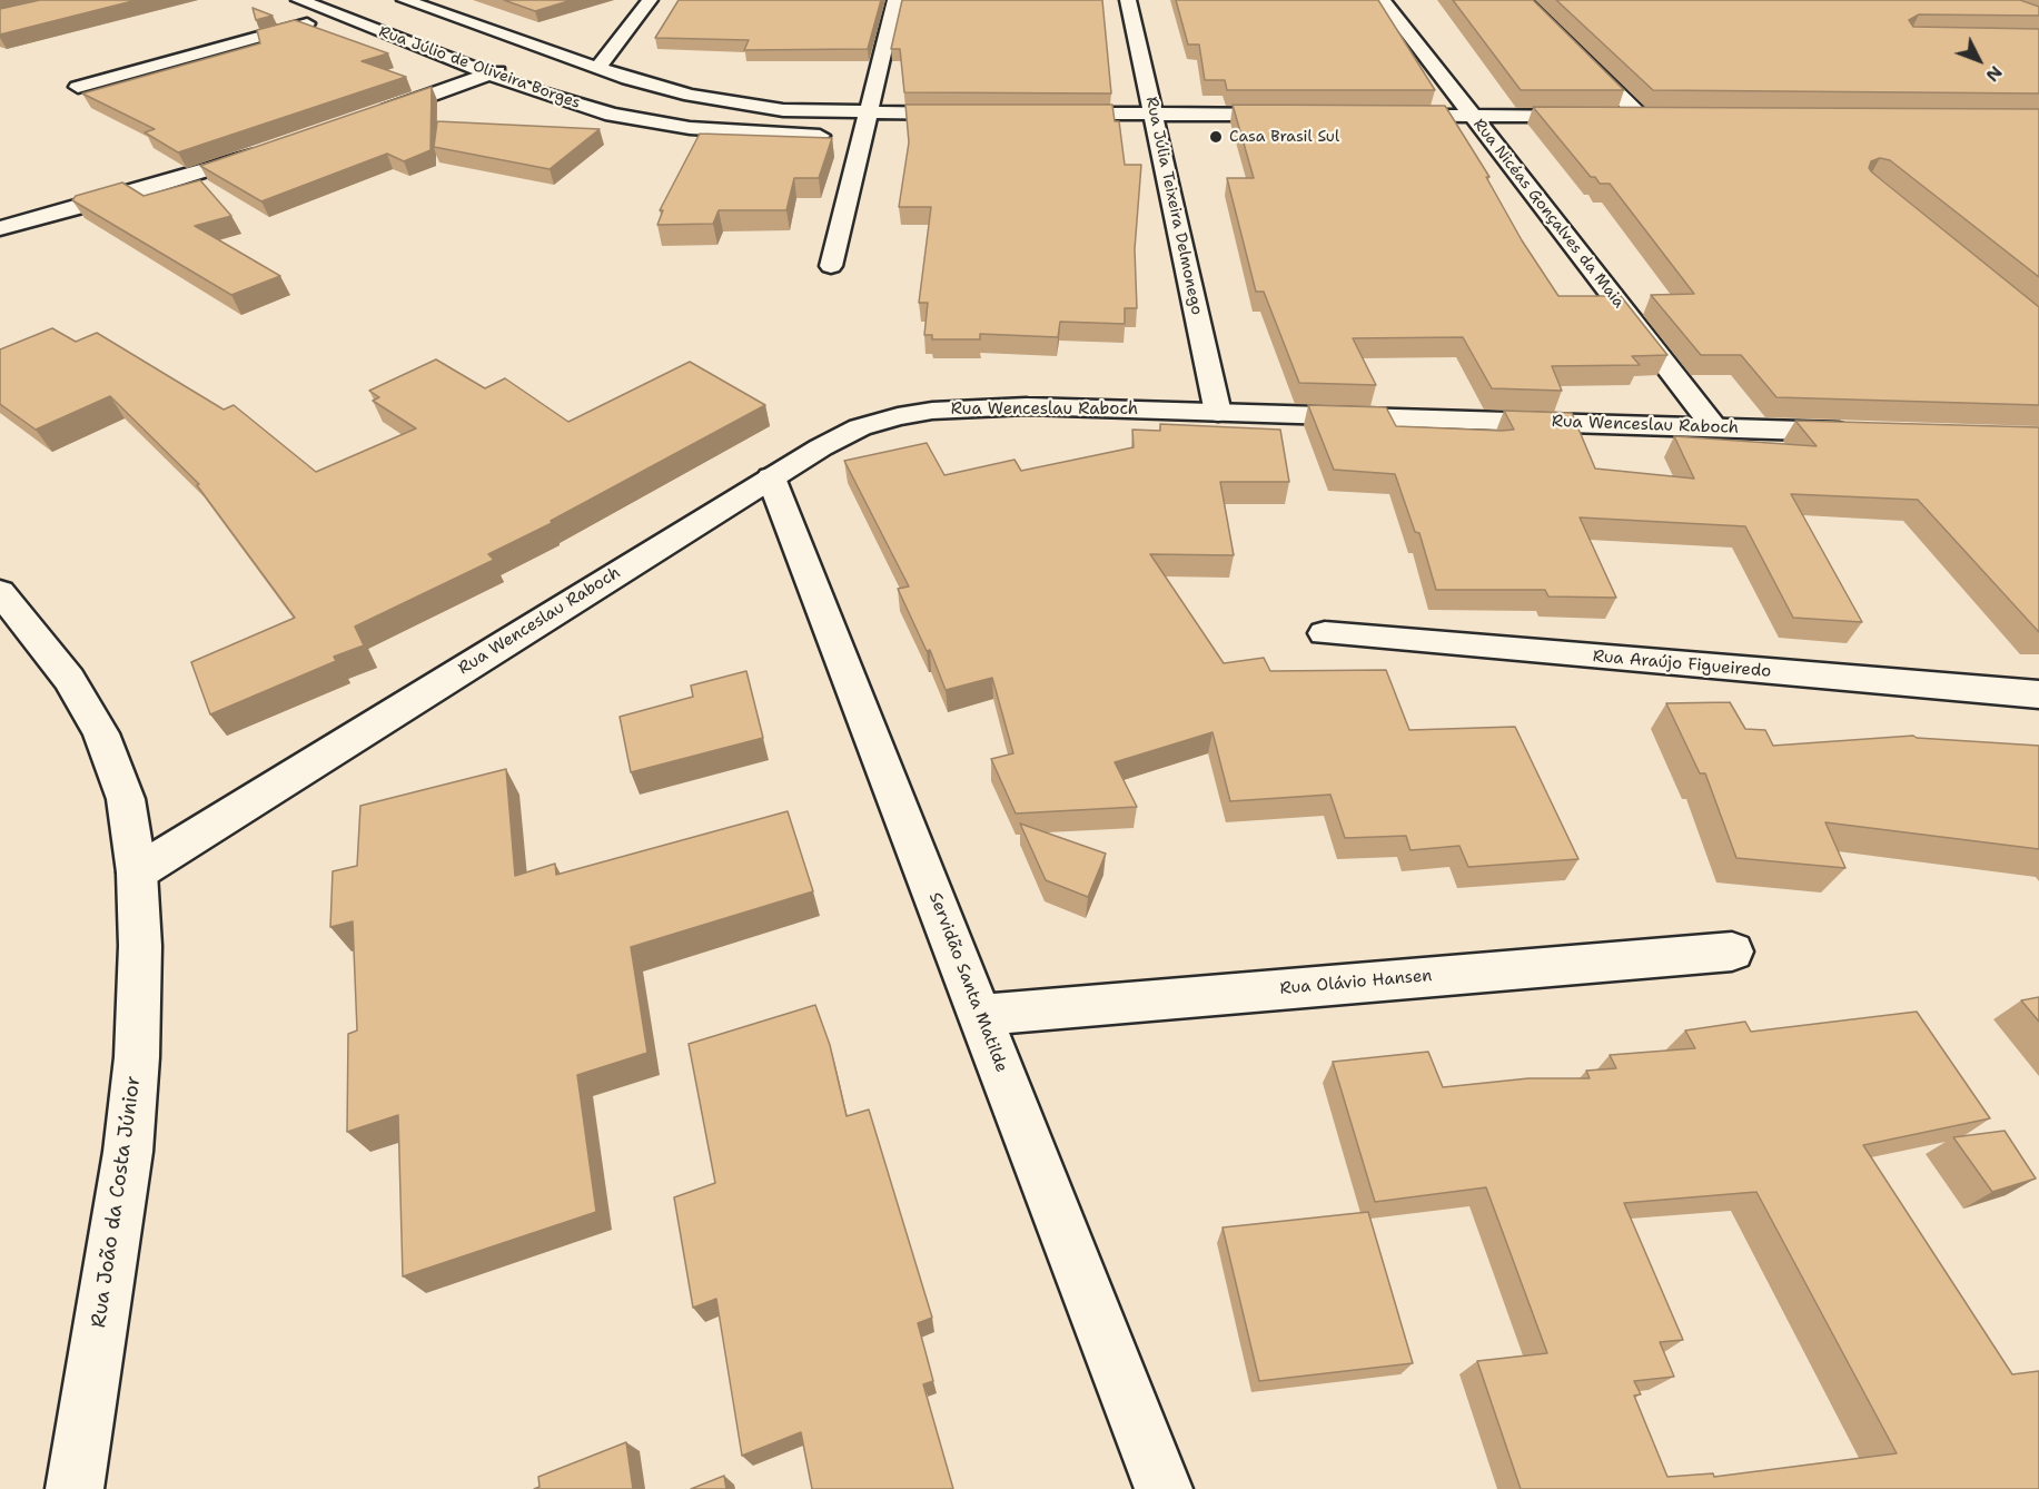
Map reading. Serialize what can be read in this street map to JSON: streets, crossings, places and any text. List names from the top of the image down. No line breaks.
{"streets":{"street":["Rua Júlio de Oliveira Borges","Rua Júlia Teixeira Delmonego","Rua Nicéas Gonçalves da Maia","Rua Wenceslau Raboch","Rua Araújo Figueiredo","Servidão Santa Matilde","Rua Olávio Hansen","Rua João da Costa Júnior"]},"crossings":[["Rua Júlia Teixeira Delmonego","Rua Wenceslau Raboch"],["Rua Nicéas Gonçalves da Maia","Rua Wenceslau Raboch"],["Rua Wenceslau Raboch","Servidão Santa Matilde"],["Rua Wenceslau Raboch","Rua João da Costa Júnior"],["Servidão Santa Matilde","Rua Olávio Hansen"]],"places":["Casa Brasil Sul"],"north":"bottom right"}
